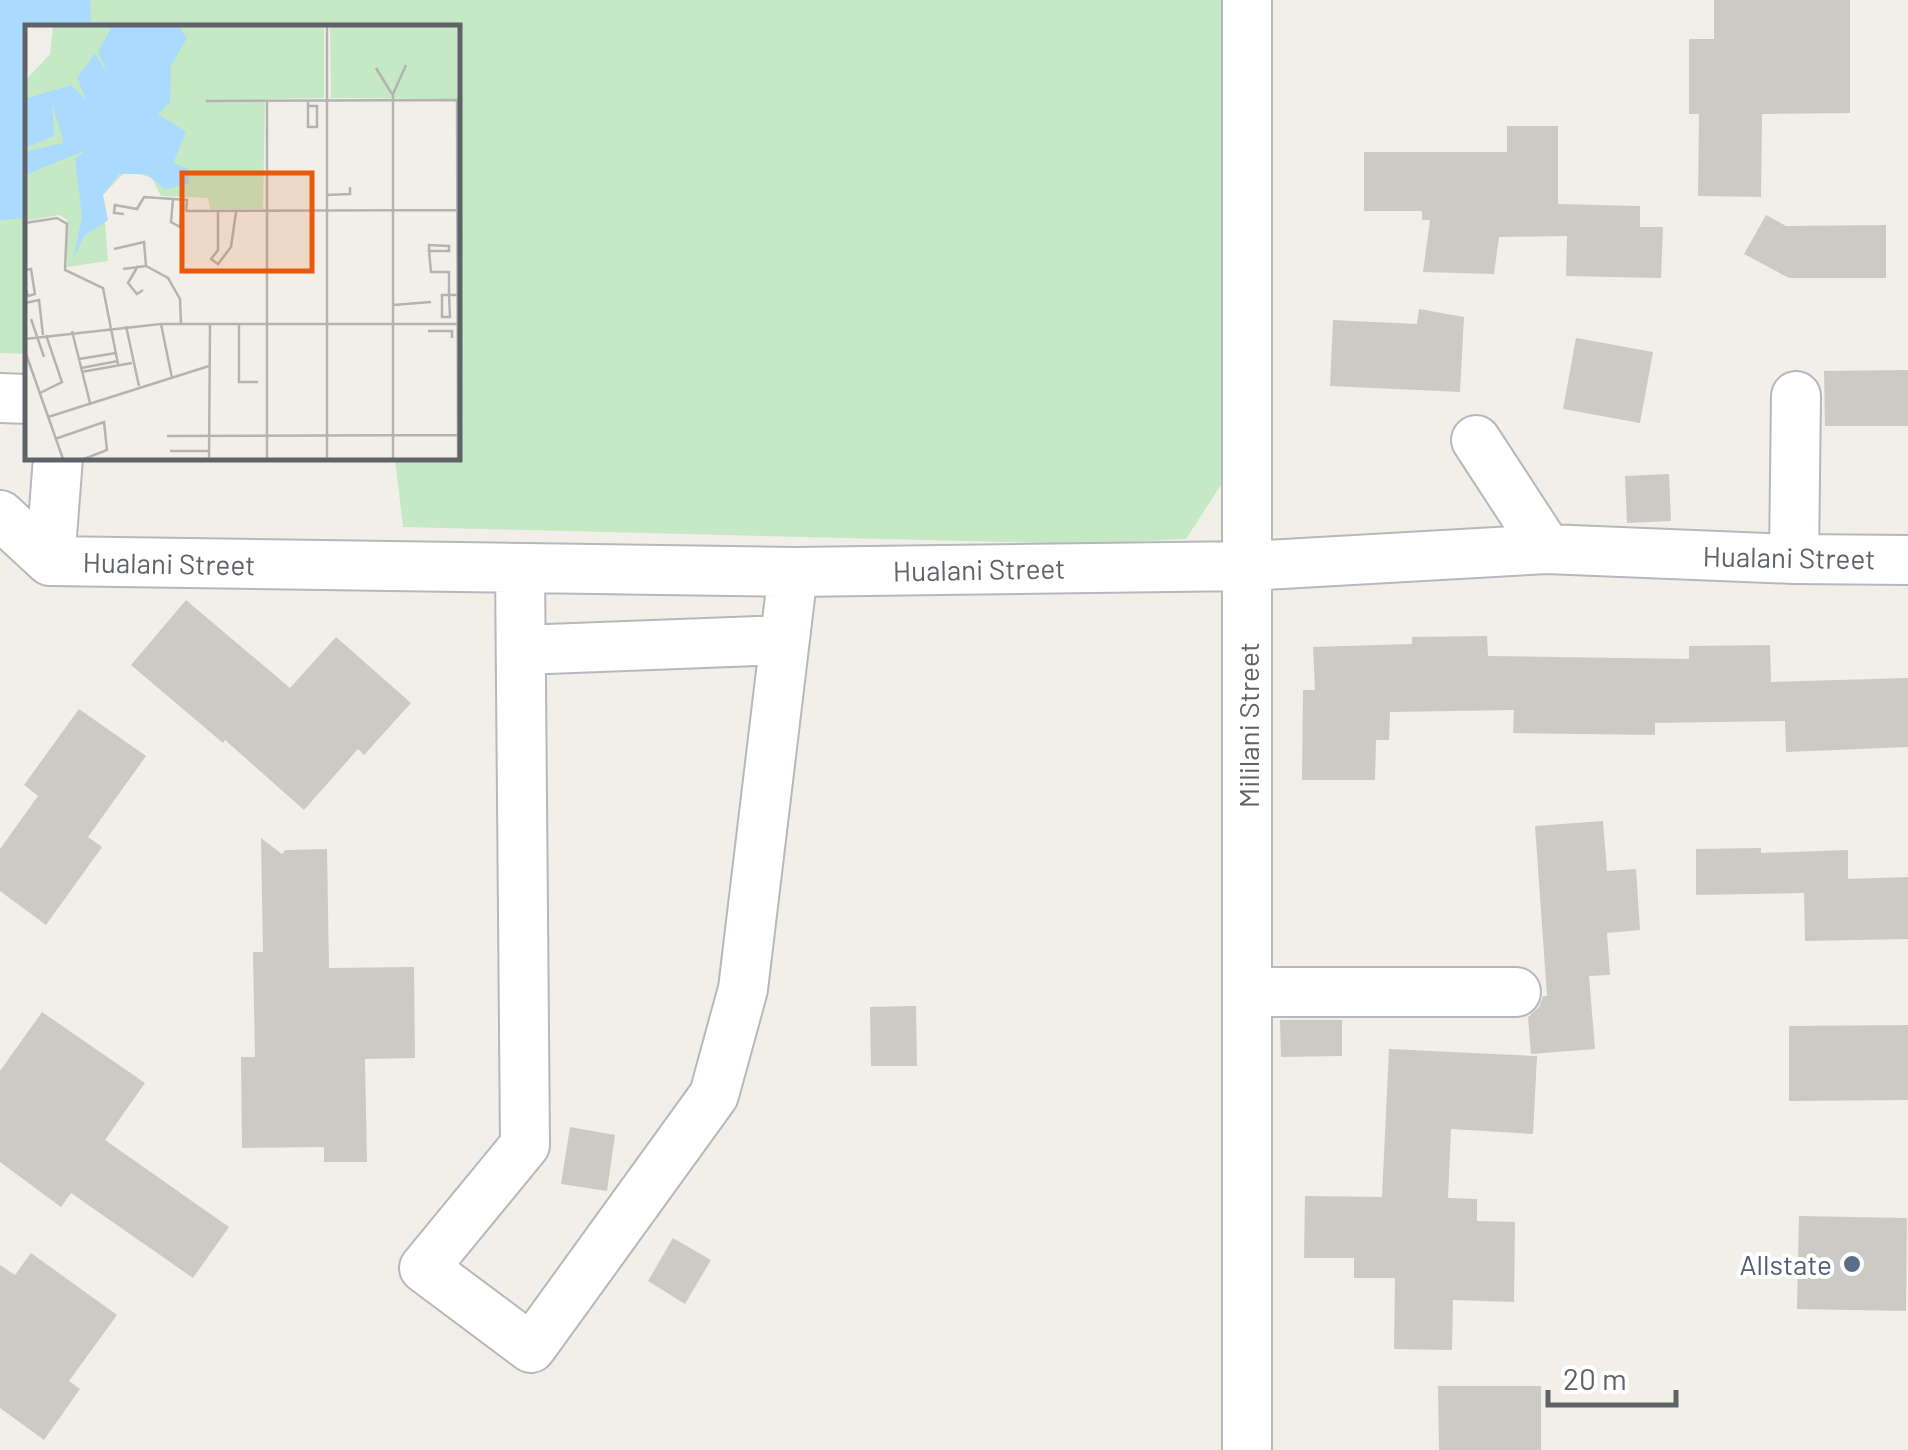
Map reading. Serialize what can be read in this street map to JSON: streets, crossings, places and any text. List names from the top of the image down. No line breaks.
{"streets":{"street":["Hualani Street","Mililani Street"]},"crossings":[["Hualani Street","Mililani Street"]],"places":["Allstate"],"scale_bar":"20 m"}
